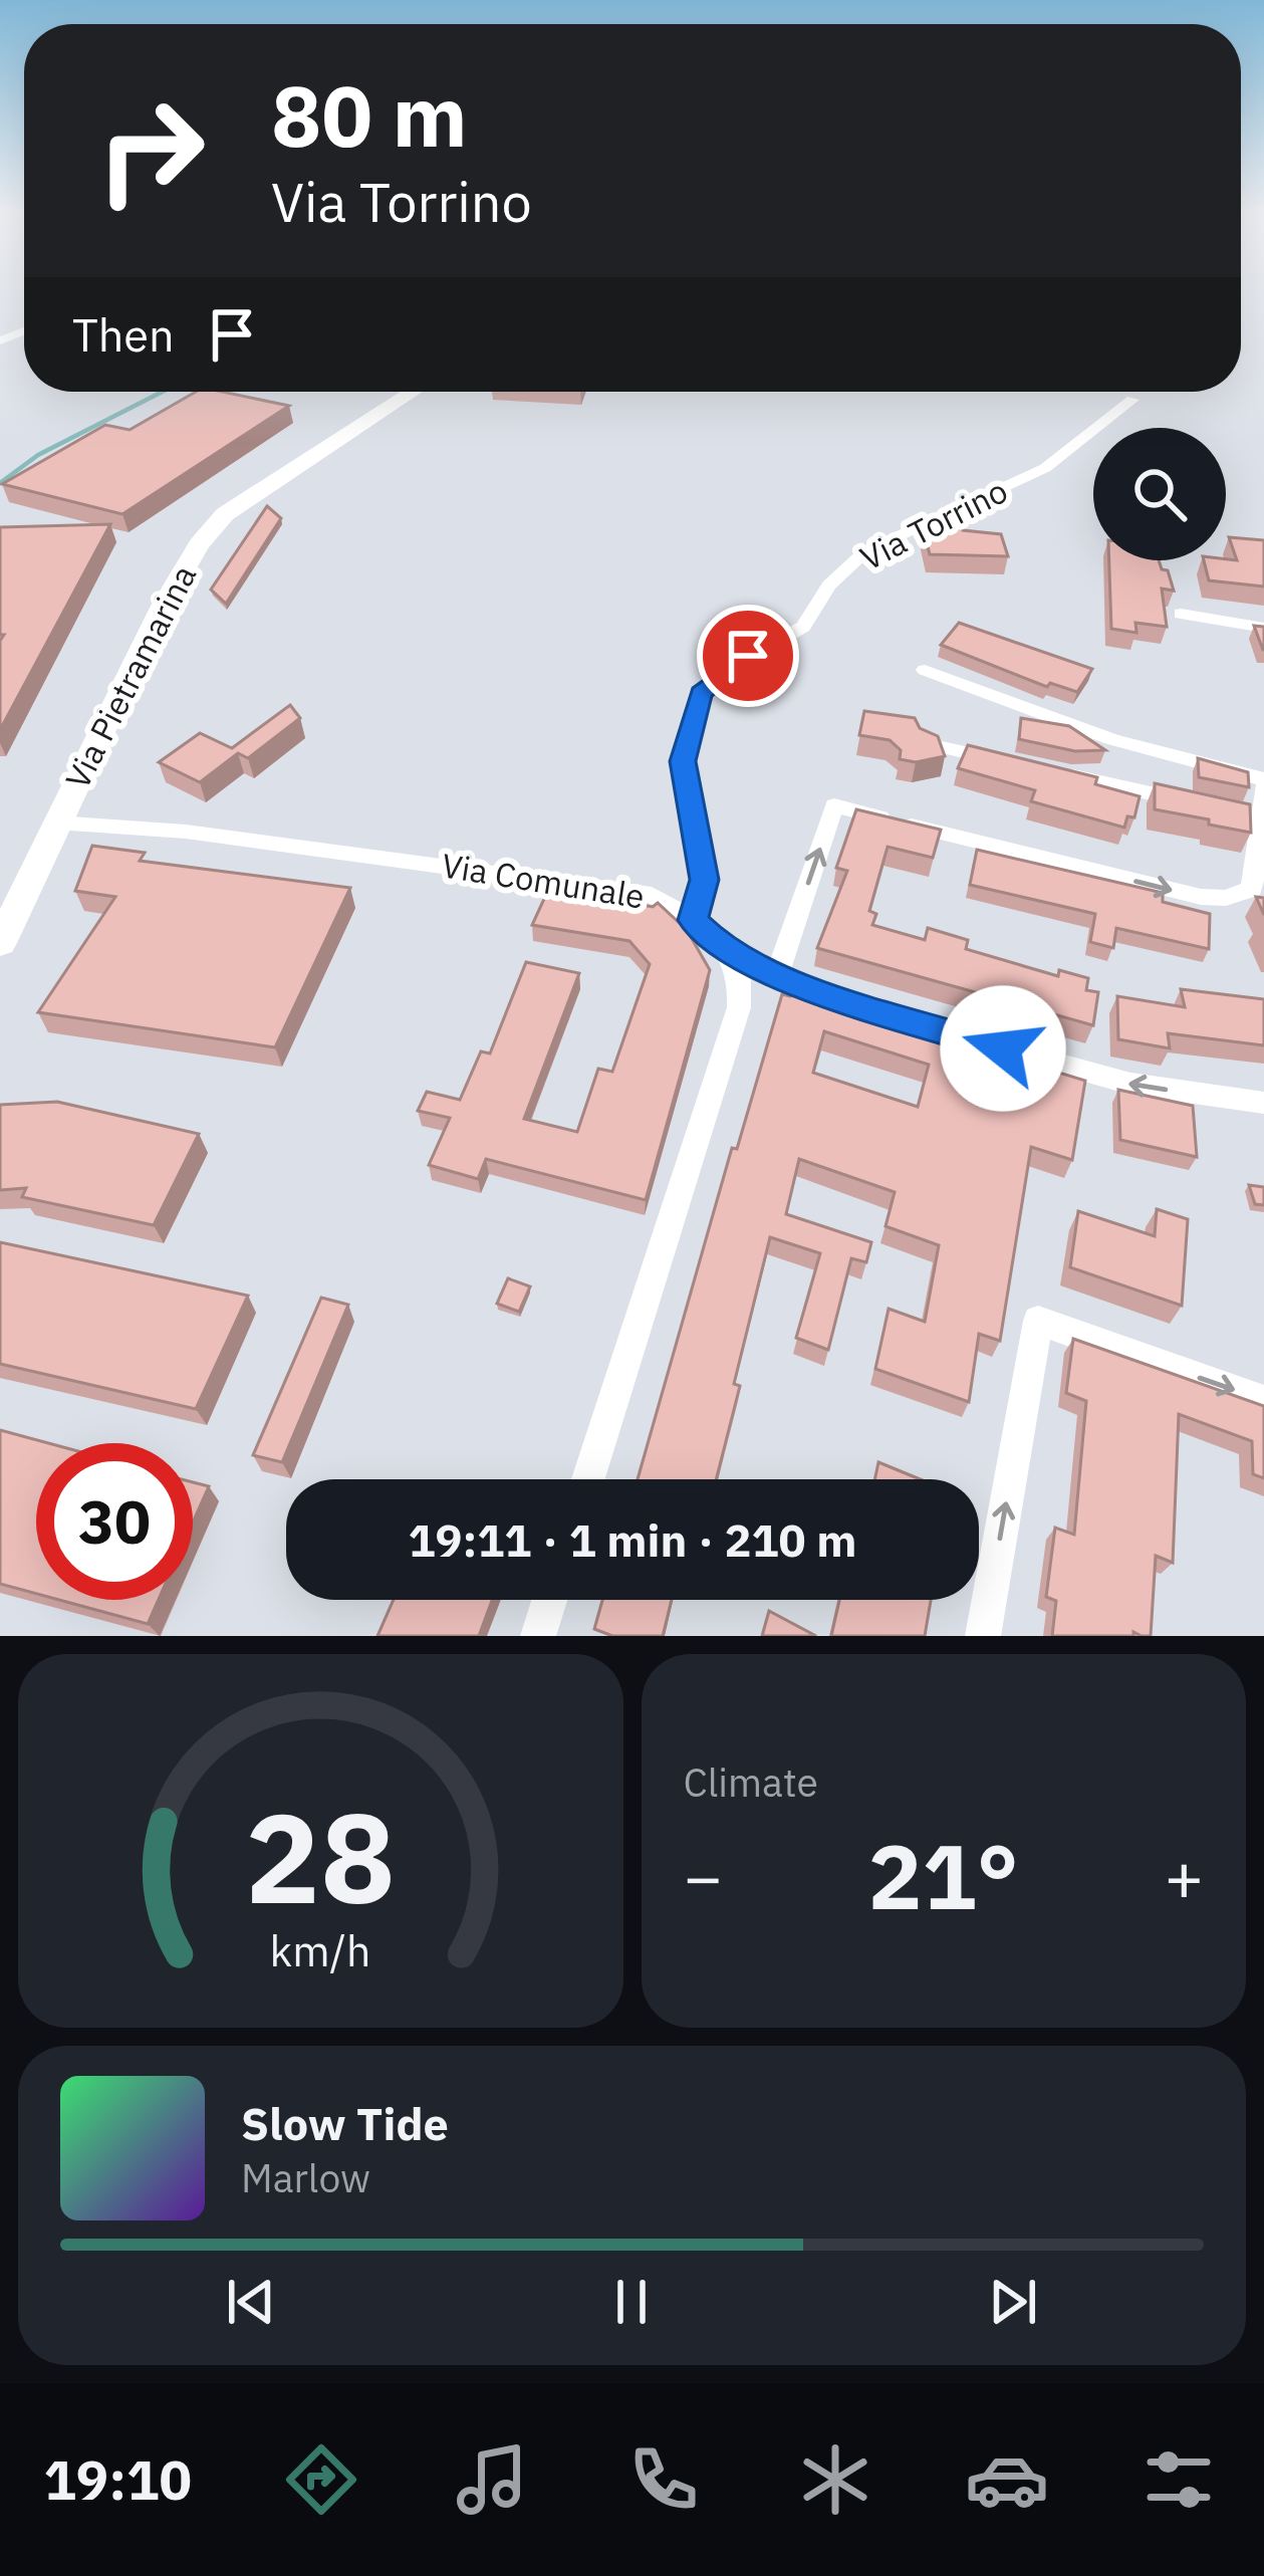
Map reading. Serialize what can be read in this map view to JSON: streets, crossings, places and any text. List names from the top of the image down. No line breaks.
{"streets":{"main road":["Via Pietramarina"],"street":["Via Torrino","Via Comunale"]},"crossings":[["Via Torrino","Via Comunale"],["Via Pietramarina","Via Comunale"]],"one_way":["Via Comunale"],"page":{"turn":["80 m","Via Torrino"],"then":"Then","limit":"30","trip":"19:11 · 1 min · 210 m","tile":"Climate","heat":["−","21°","+"],"song":["Slow Tide","Marlow"],"tabs":"19:10","gauge":["28","km/h"]}}
